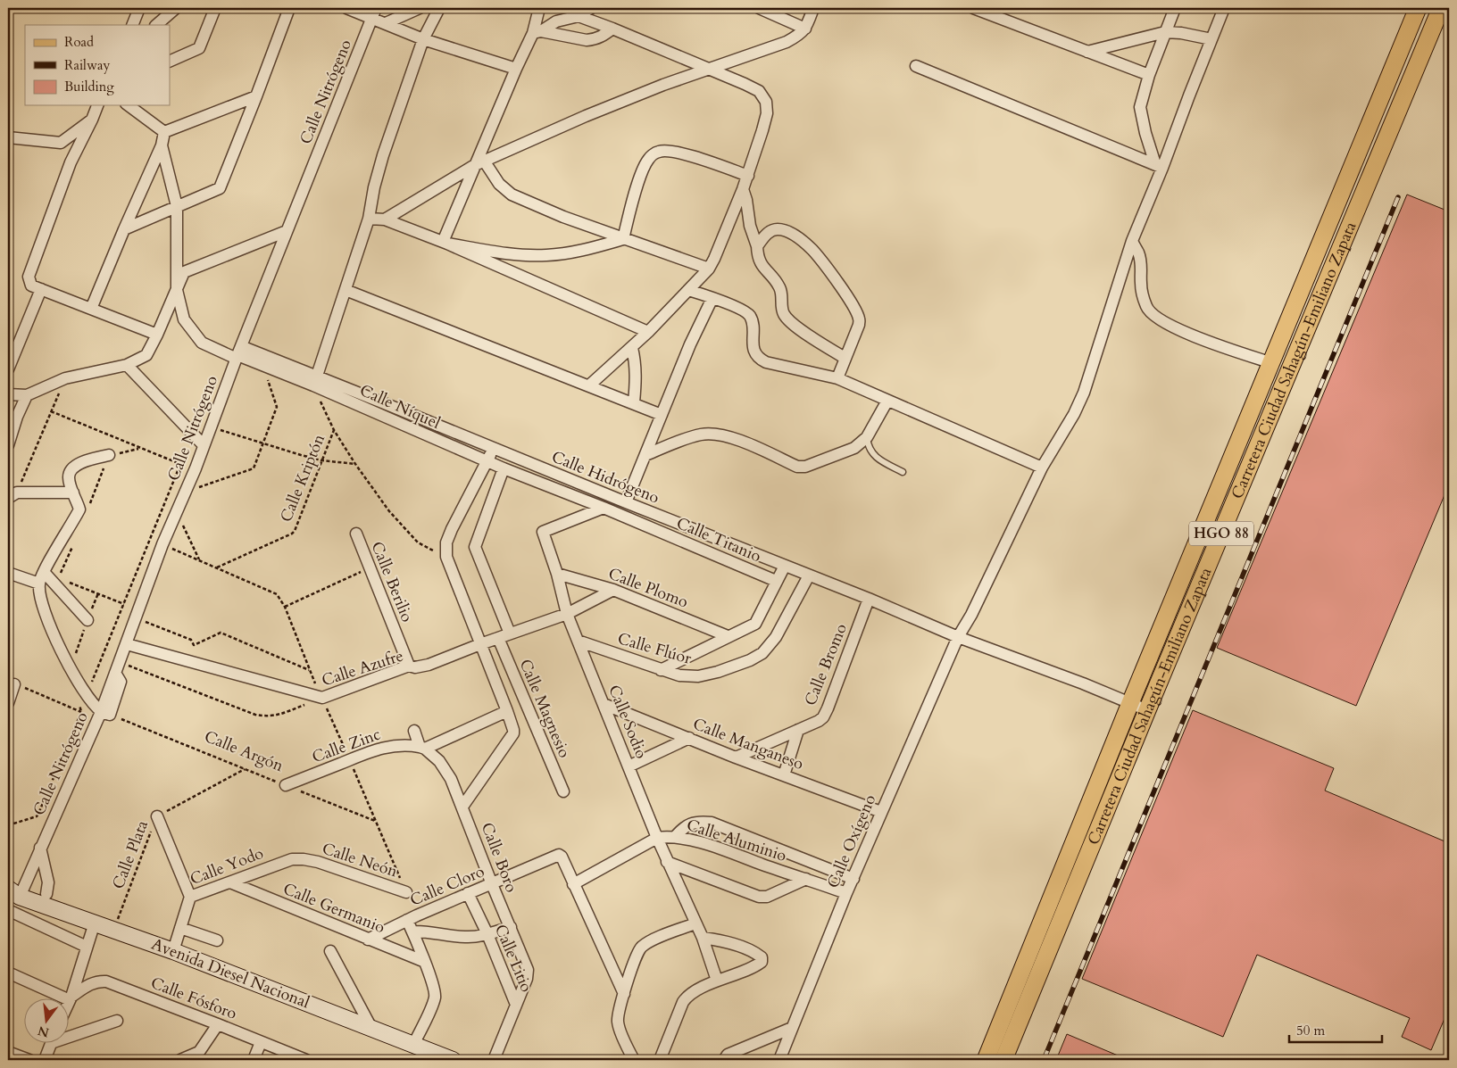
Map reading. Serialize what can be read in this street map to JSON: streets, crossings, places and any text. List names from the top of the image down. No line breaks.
{"streets":{"main road":["Carretera Ciudad Sahagún-Emiliano Zapata","HGO 88"],"street":["Calle Nitrógeno","Calle Níquel","Calle Hidrógeno","Calle Titanio","Calle Berilio","Calle Plomo","Calle Flúor","Calle Bromo","Calle Azufre","Calle Magnesio","Calle Sodio","Calle Manganeso","Calle Zinc","Calle Aluminio","Calle Oxígeno","Calle Boro","Calle Neón","Calle Yodo","Calle Cloro","Calle Germanio","Calle Litio","Avenida Diesel Nacional","Calle Fósforo"],"path":["Calle Kriptón","Calle Argón","Calle Plata"]},"crossings":[["Calle Nitrógeno","Calle Níquel"],["Calle Nitrógeno","Calle Hidrógeno"],["Calle Nitrógeno","Calle Azufre"],["Calle Nitrógeno","Calle Argón"],["Calle Nitrógeno","Avenida Diesel Nacional"],["Carretera Ciudad Sahagún-Emiliano Zapata","Calle Hidrógeno"],["Calle Níquel","Calle Hidrógeno"],["Calle Níquel","Calle Titanio"],["Calle Hidrógeno","Calle Flúor"],["Calle Hidrógeno","Calle Bromo"],["Calle Hidrógeno","Calle Oxígeno"],["Calle Titanio","Calle Sodio"],["Calle Berilio","Calle Azufre"],["Calle Plomo","Calle Azufre"],["Calle Plomo","Calle Sodio"],["Calle Flúor","Calle Sodio"],["Calle Bromo","Calle Manganeso"],["Calle Azufre","Calle Magnesio"],["Calle Azufre","Calle Sodio"],["Calle Sodio","Calle Manganeso"],["Calle Sodio","Calle Aluminio"],["Calle Manganeso","Calle Oxígeno"],["Calle Zinc","Calle Argón"],["Calle Zinc","Calle Boro"],["Calle Argón","Calle Plata"],["Calle Aluminio","Calle Oxígeno"],["Calle Boro","Calle Cloro"],["Calle Boro","Calle Litio"],["Calle Neón","Calle Yodo"],["Calle Yodo","Calle Germanio"],["Calle Yodo","Avenida Diesel Nacional"],["Calle Cloro","Calle Germanio"],["Calle Cloro","Calle Litio"]],"legend":["Road","Railway","Building"],"scale_bar":"50 m","north":"bottom"}
